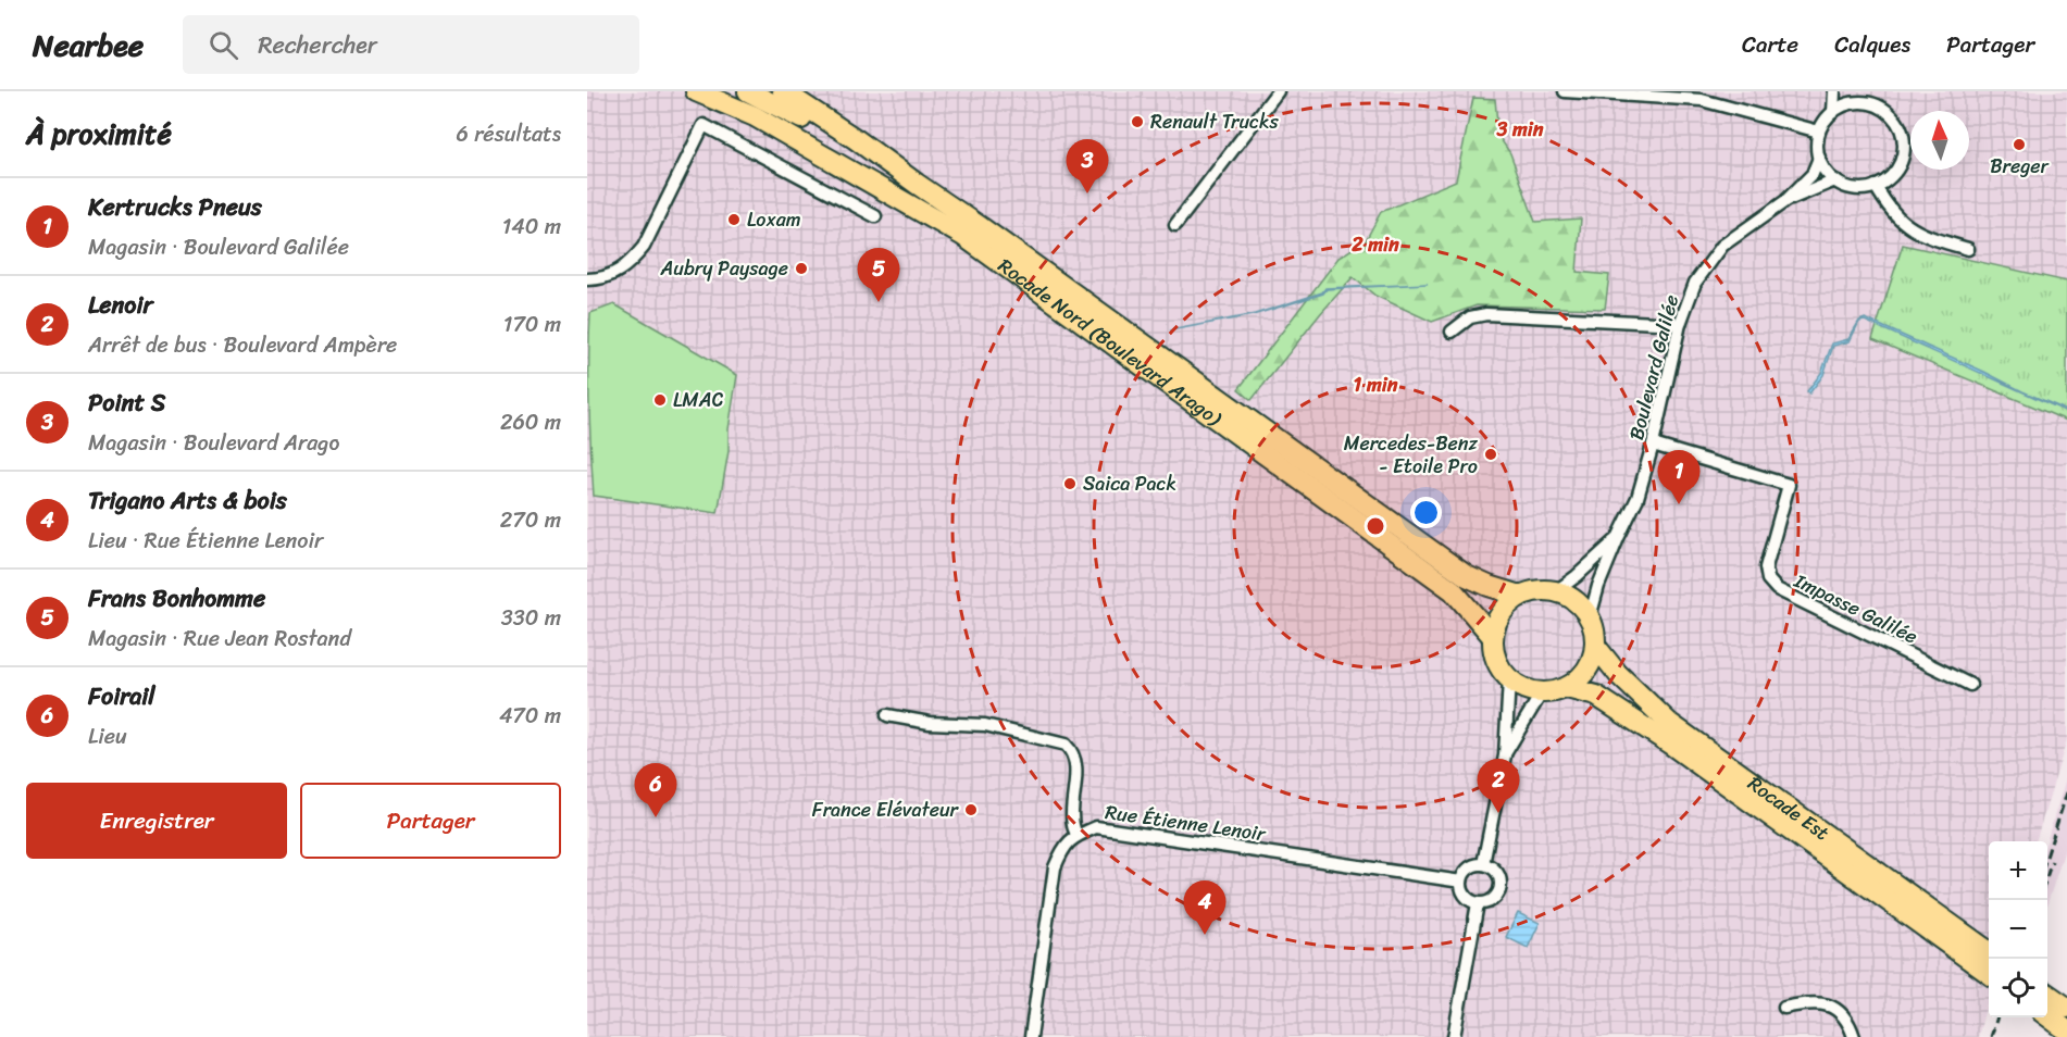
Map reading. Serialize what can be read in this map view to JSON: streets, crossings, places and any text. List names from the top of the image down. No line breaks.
{"streets":{"main road":["Rocade Nord (Boulevard Arago)","Rocade Est"],"street":["Boulevard Galilée","Impasse Galilée","Rue Étienne Lenoir"]},"crossings":[["Rocade Nord (Boulevard Arago)","Boulevard Galilée"],["Rocade Nord (Boulevard Arago)","Rocade Est"],["Boulevard Galilée","Impasse Galilée"],["Boulevard Galilée","Rocade Est"]],"places":["Renault Trucks","Breger","Loxam","Aubry Paysage","LMAC","Mercedes-Benz - Etoile Pro","Saica Pack","France Elévateur"],"north":"top","page":{"header":"Nearbee","search":"Rechercher","nav":["Carte","Calques","Partager"],"heading":["À proximité","6 résultats"],"pins":["3","5","1","2","6","4"],"list":[{"mark":"1","name":"Kertrucks Pneus","note":"Magasin · Boulevard Galilée","value":"140 m"},{"mark":"2","name":"Lenoir","note":"Arrêt de bus · Boulevard Ampère","value":"170 m"},{"mark":"3","name":"Point S","note":"Magasin · Boulevard Arago","value":"260 m"},{"mark":"4","name":"Trigano Arts & bois","note":"Lieu · Rue Étienne Lenoir","value":"270 m"},{"mark":"5","name":"Frans Bonhomme","note":"Magasin · Rue Jean Rostand","value":"330 m"},{"mark":"6","name":"Foirail","note":"Lieu","value":"470 m"}],"buttons":["Enregistrer","Partager"],"map_buttons":["+","−"]},"rings":["3 min","2 min","1 min"]}
